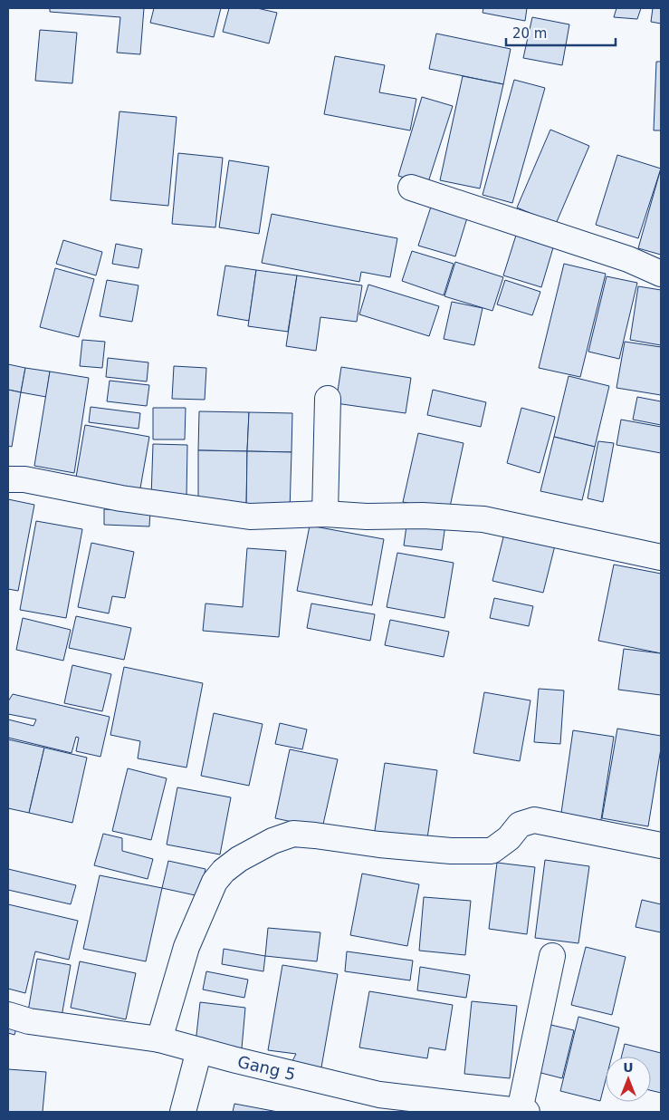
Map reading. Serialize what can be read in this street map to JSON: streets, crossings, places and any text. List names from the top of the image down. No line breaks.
{"streets":{"street":["Gang 5"]},"scale_bar":"20 m","north":"top"}
